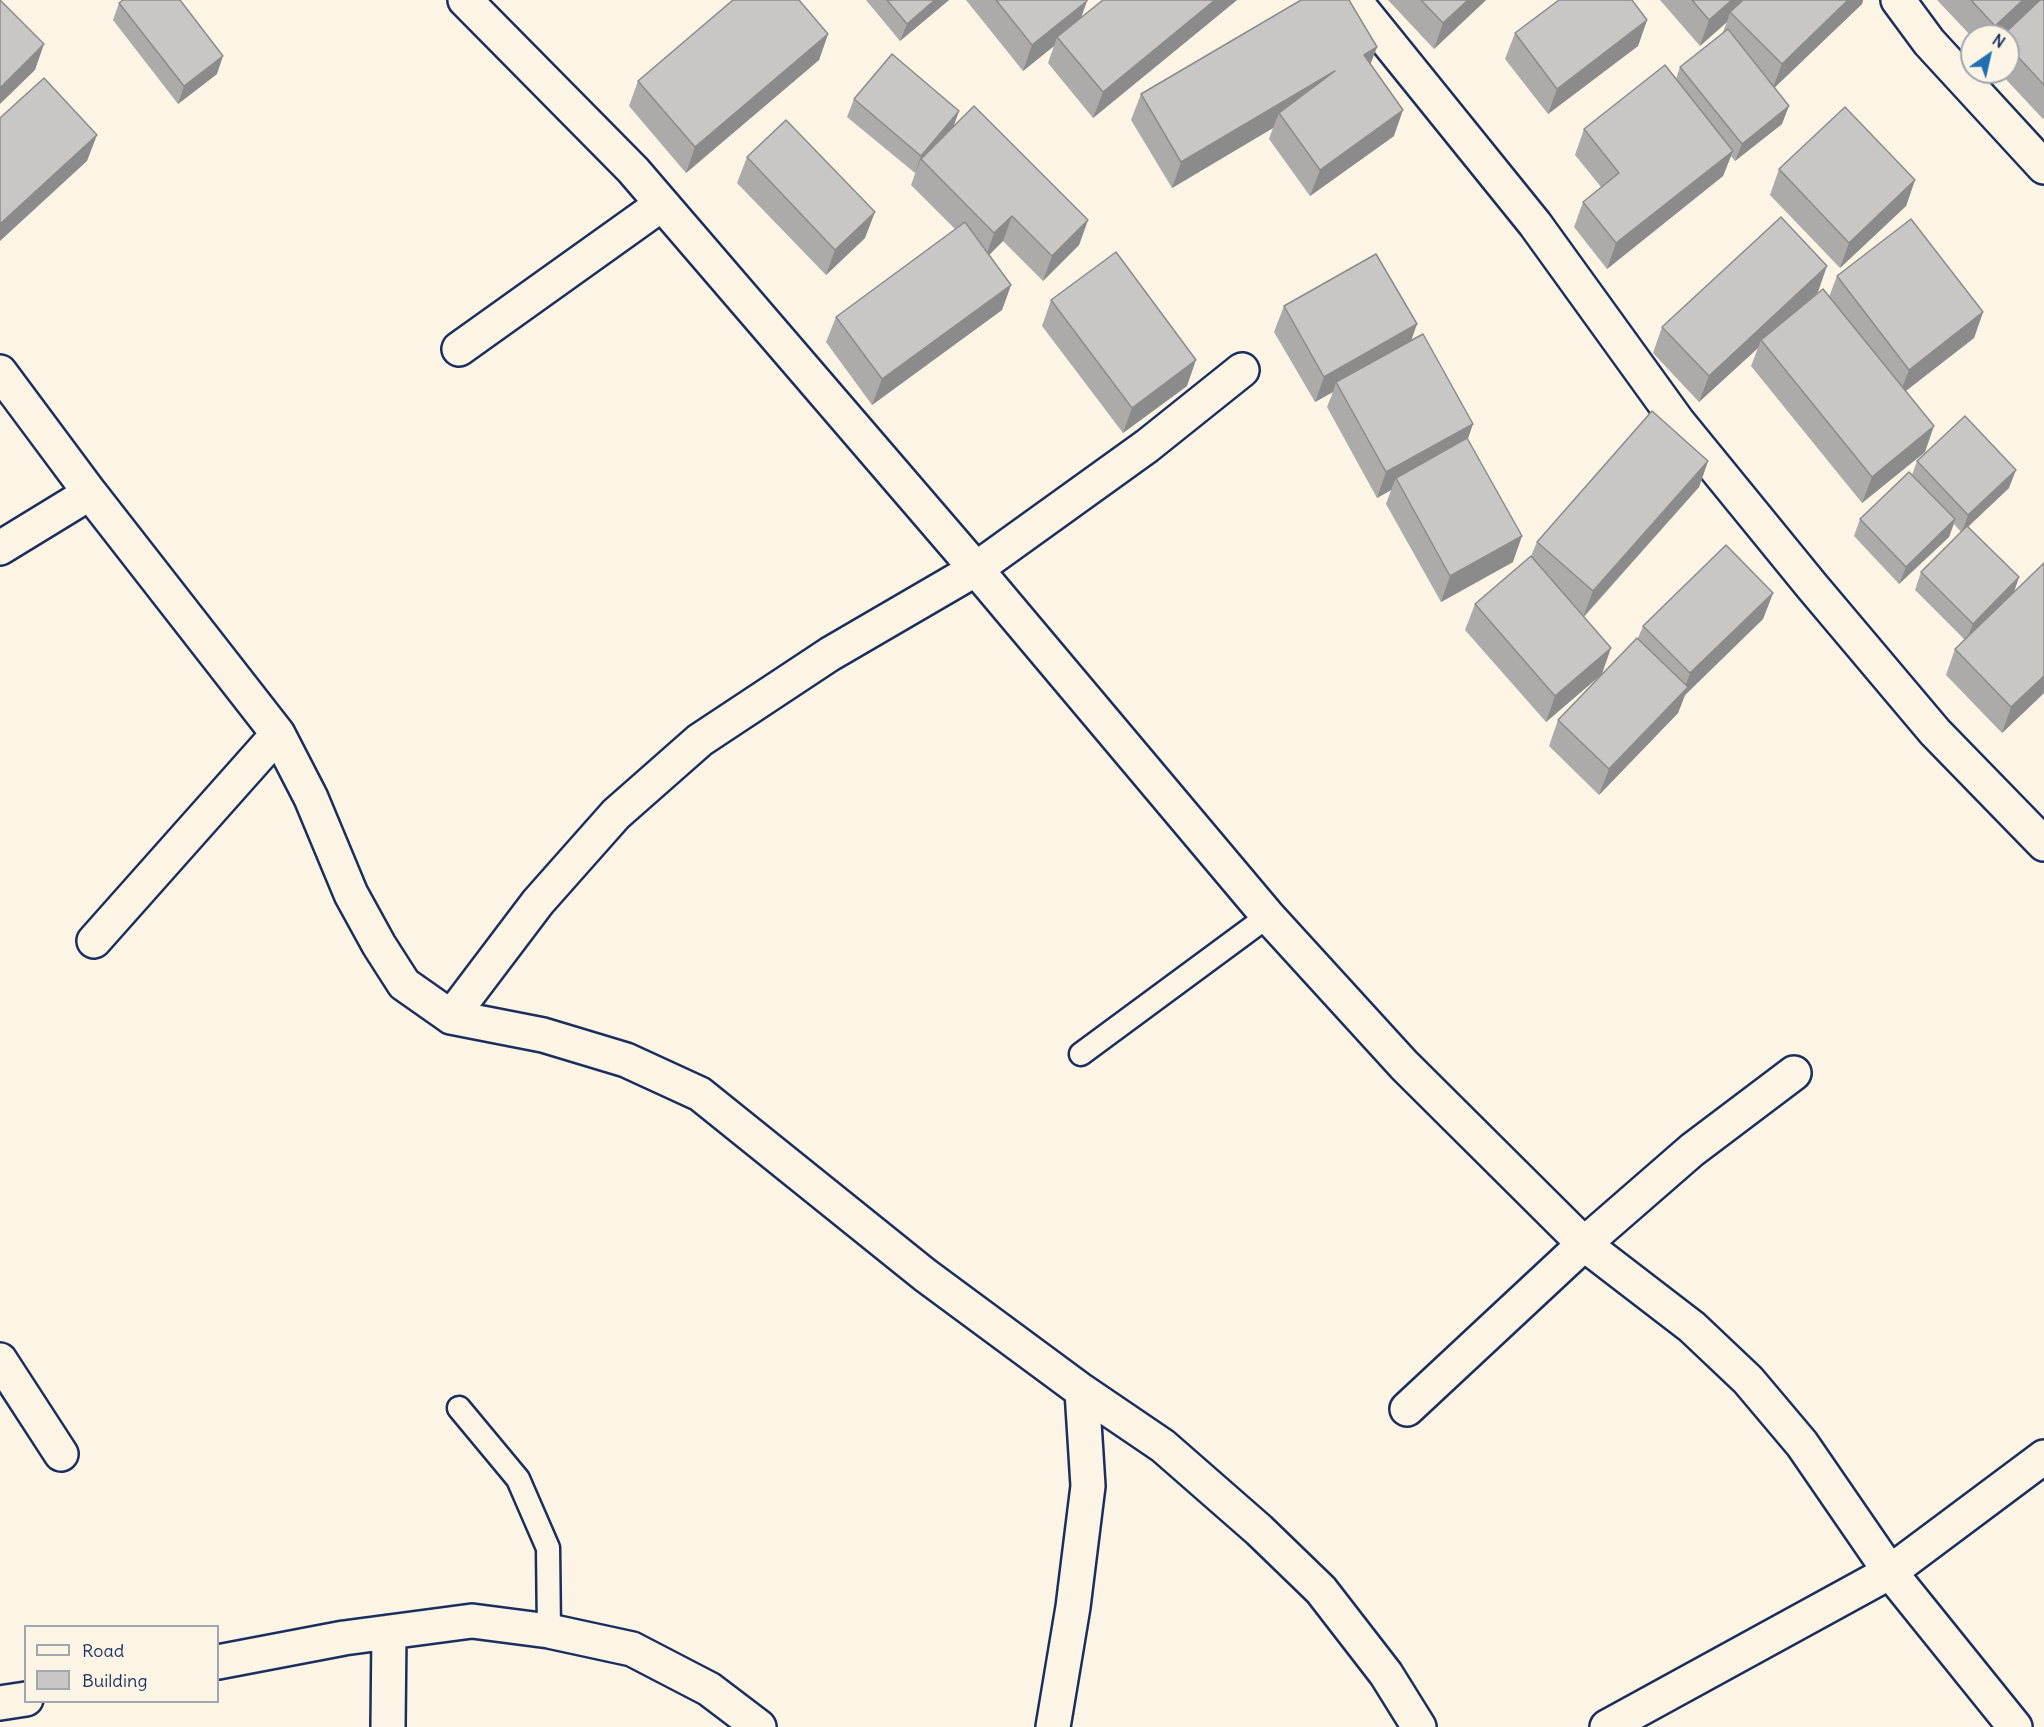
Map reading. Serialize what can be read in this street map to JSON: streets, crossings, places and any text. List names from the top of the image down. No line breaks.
{"legend":["Road","Building"],"north":"top right"}
